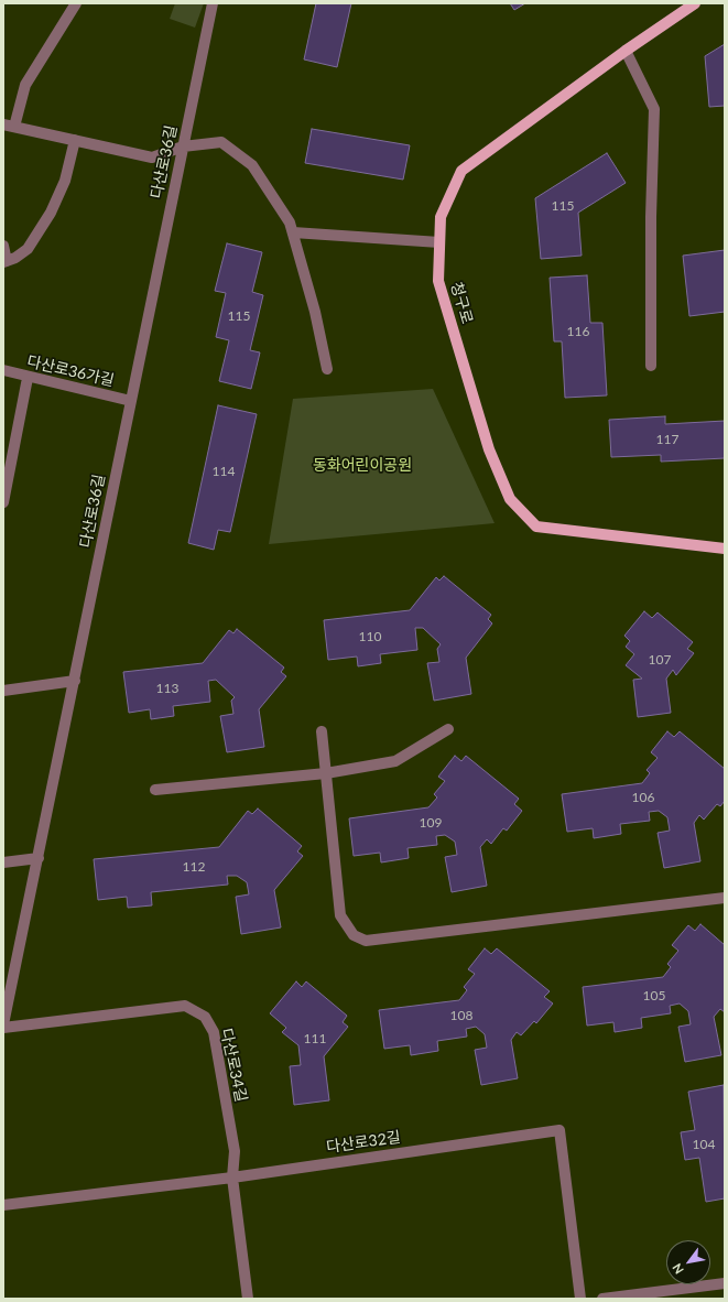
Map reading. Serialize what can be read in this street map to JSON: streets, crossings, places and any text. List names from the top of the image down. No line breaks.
{"streets":{"main road":["청구로"],"street":["다산로36길","다산로36가길","다산로34길","다산로32길"]},"crossings":[["다산로36길","다산로36가길"],["다산로34길","다산로32길"]],"parks":["동화어린이공원"],"house_numbers":["115","115","116","117","114","110","107","113","106","109","112","105","108","111","104"],"north":"bottom left"}
